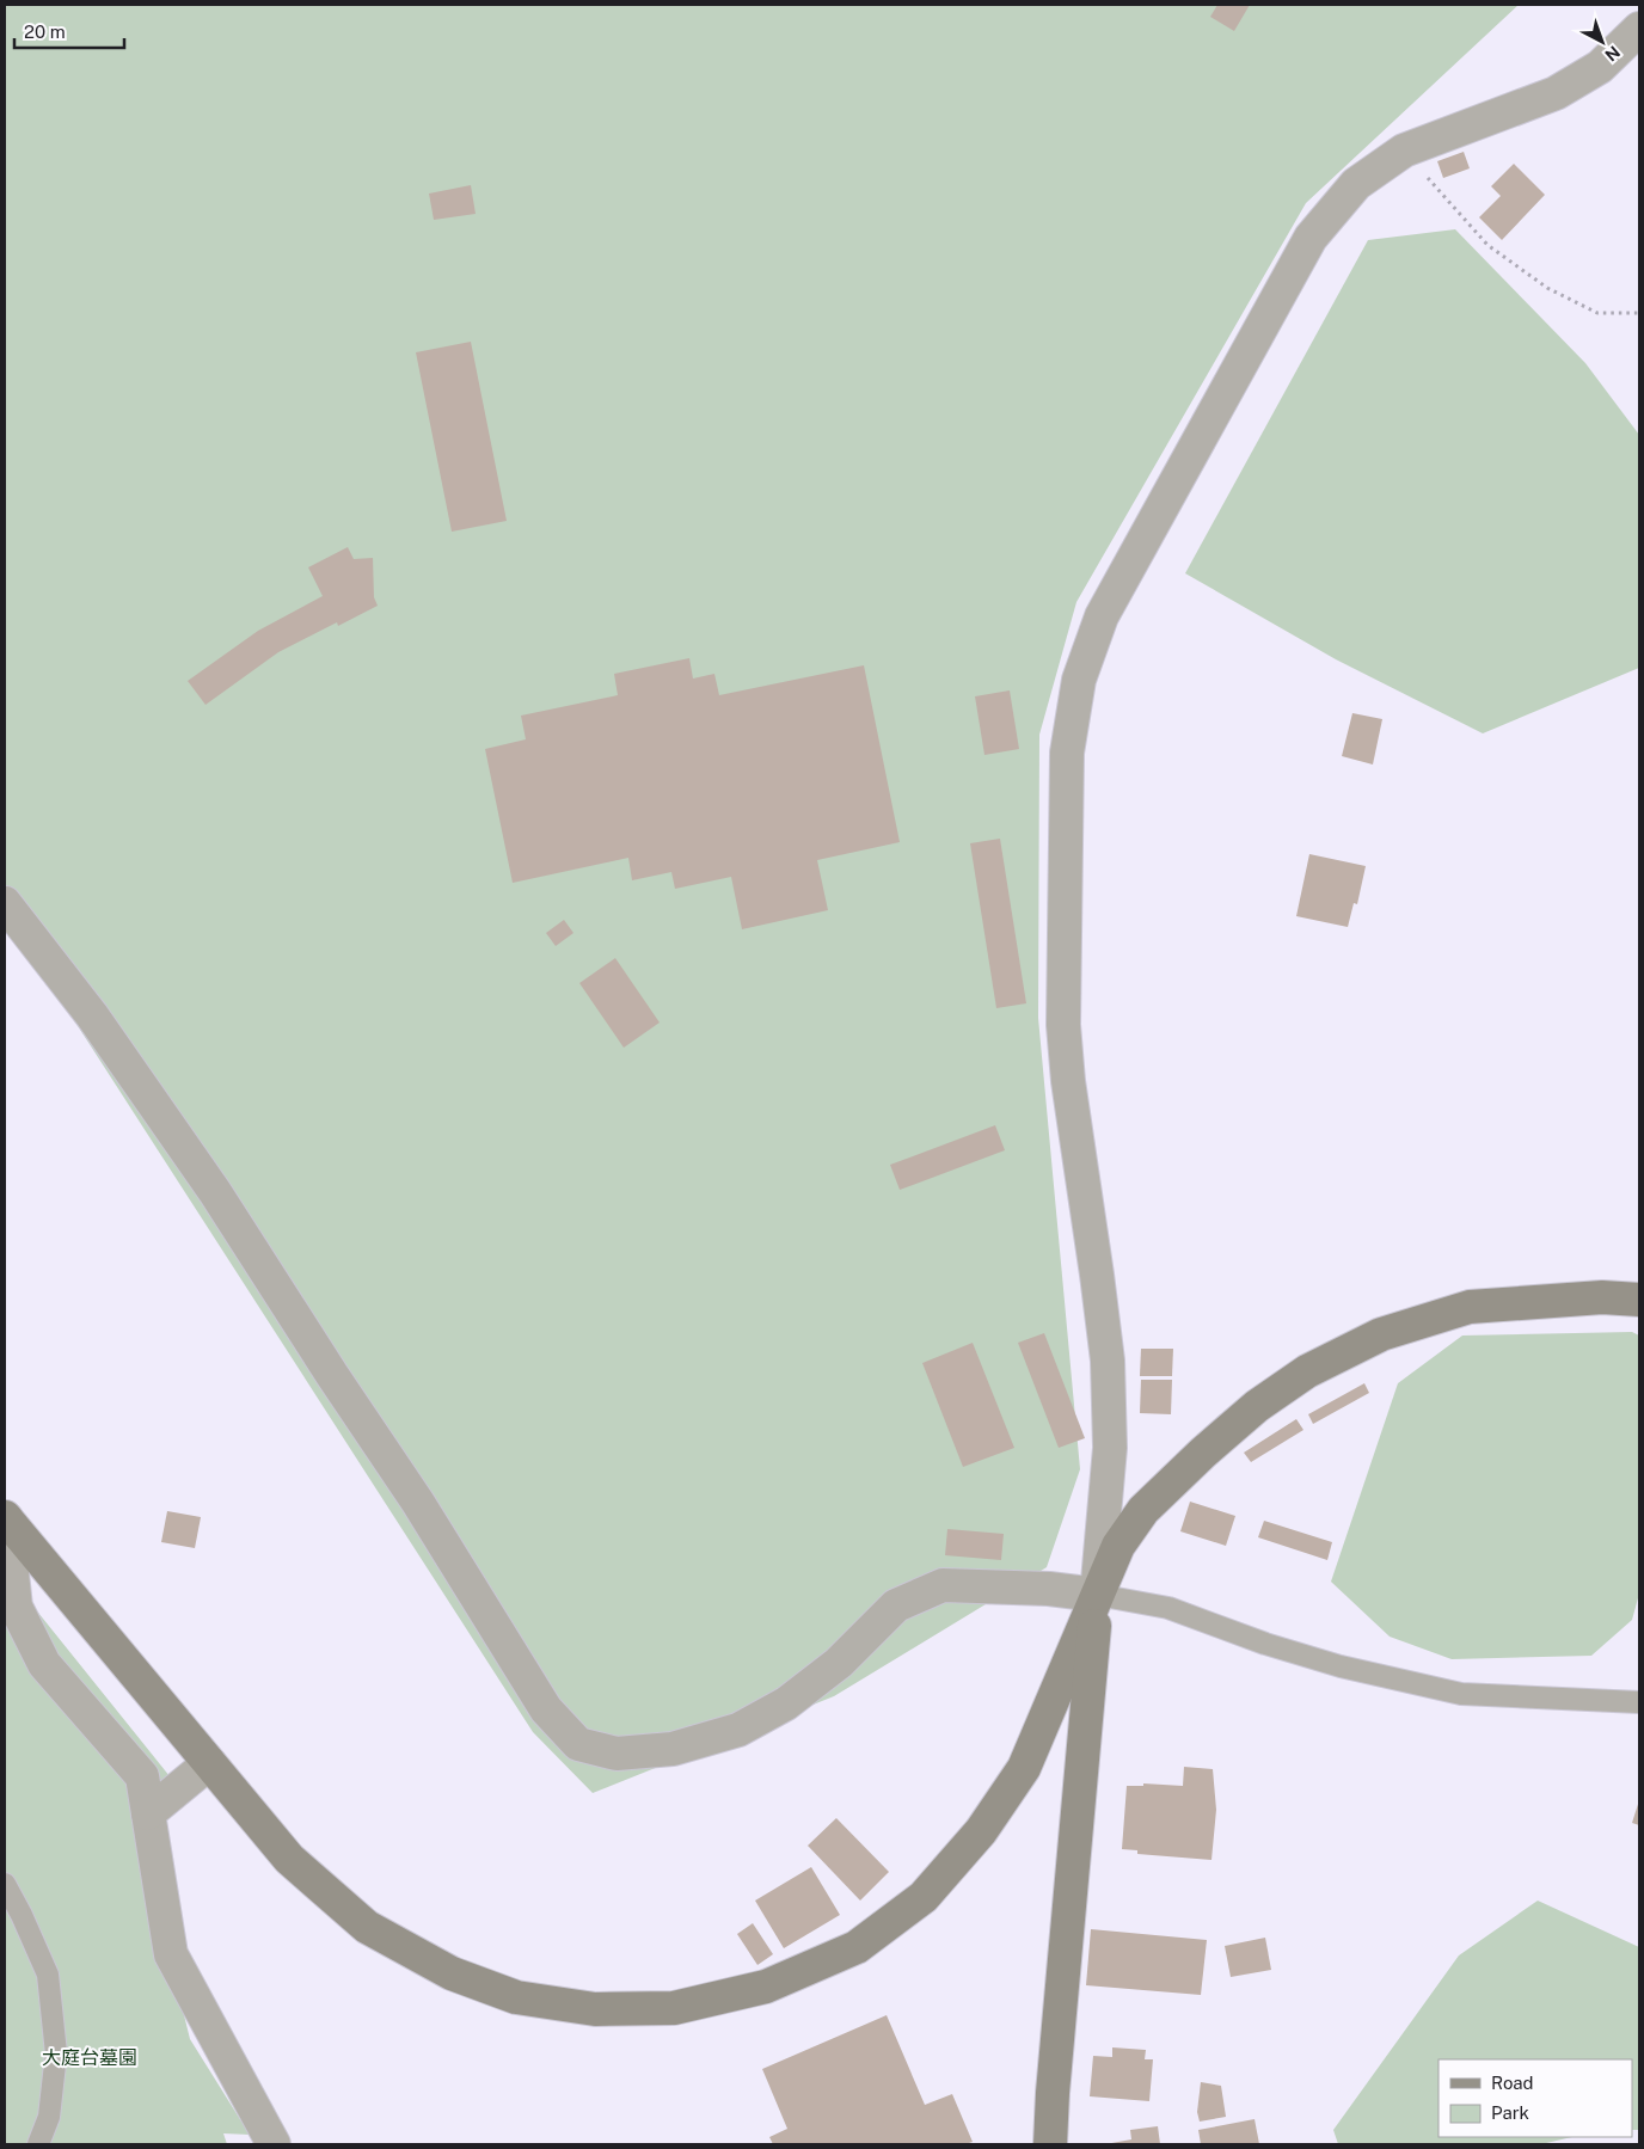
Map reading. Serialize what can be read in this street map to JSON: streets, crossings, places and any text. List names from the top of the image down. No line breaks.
{"parks":["大庭台墓園"],"legend":["Road","Park"],"scale_bar":"20 m","north":"bottom right"}
